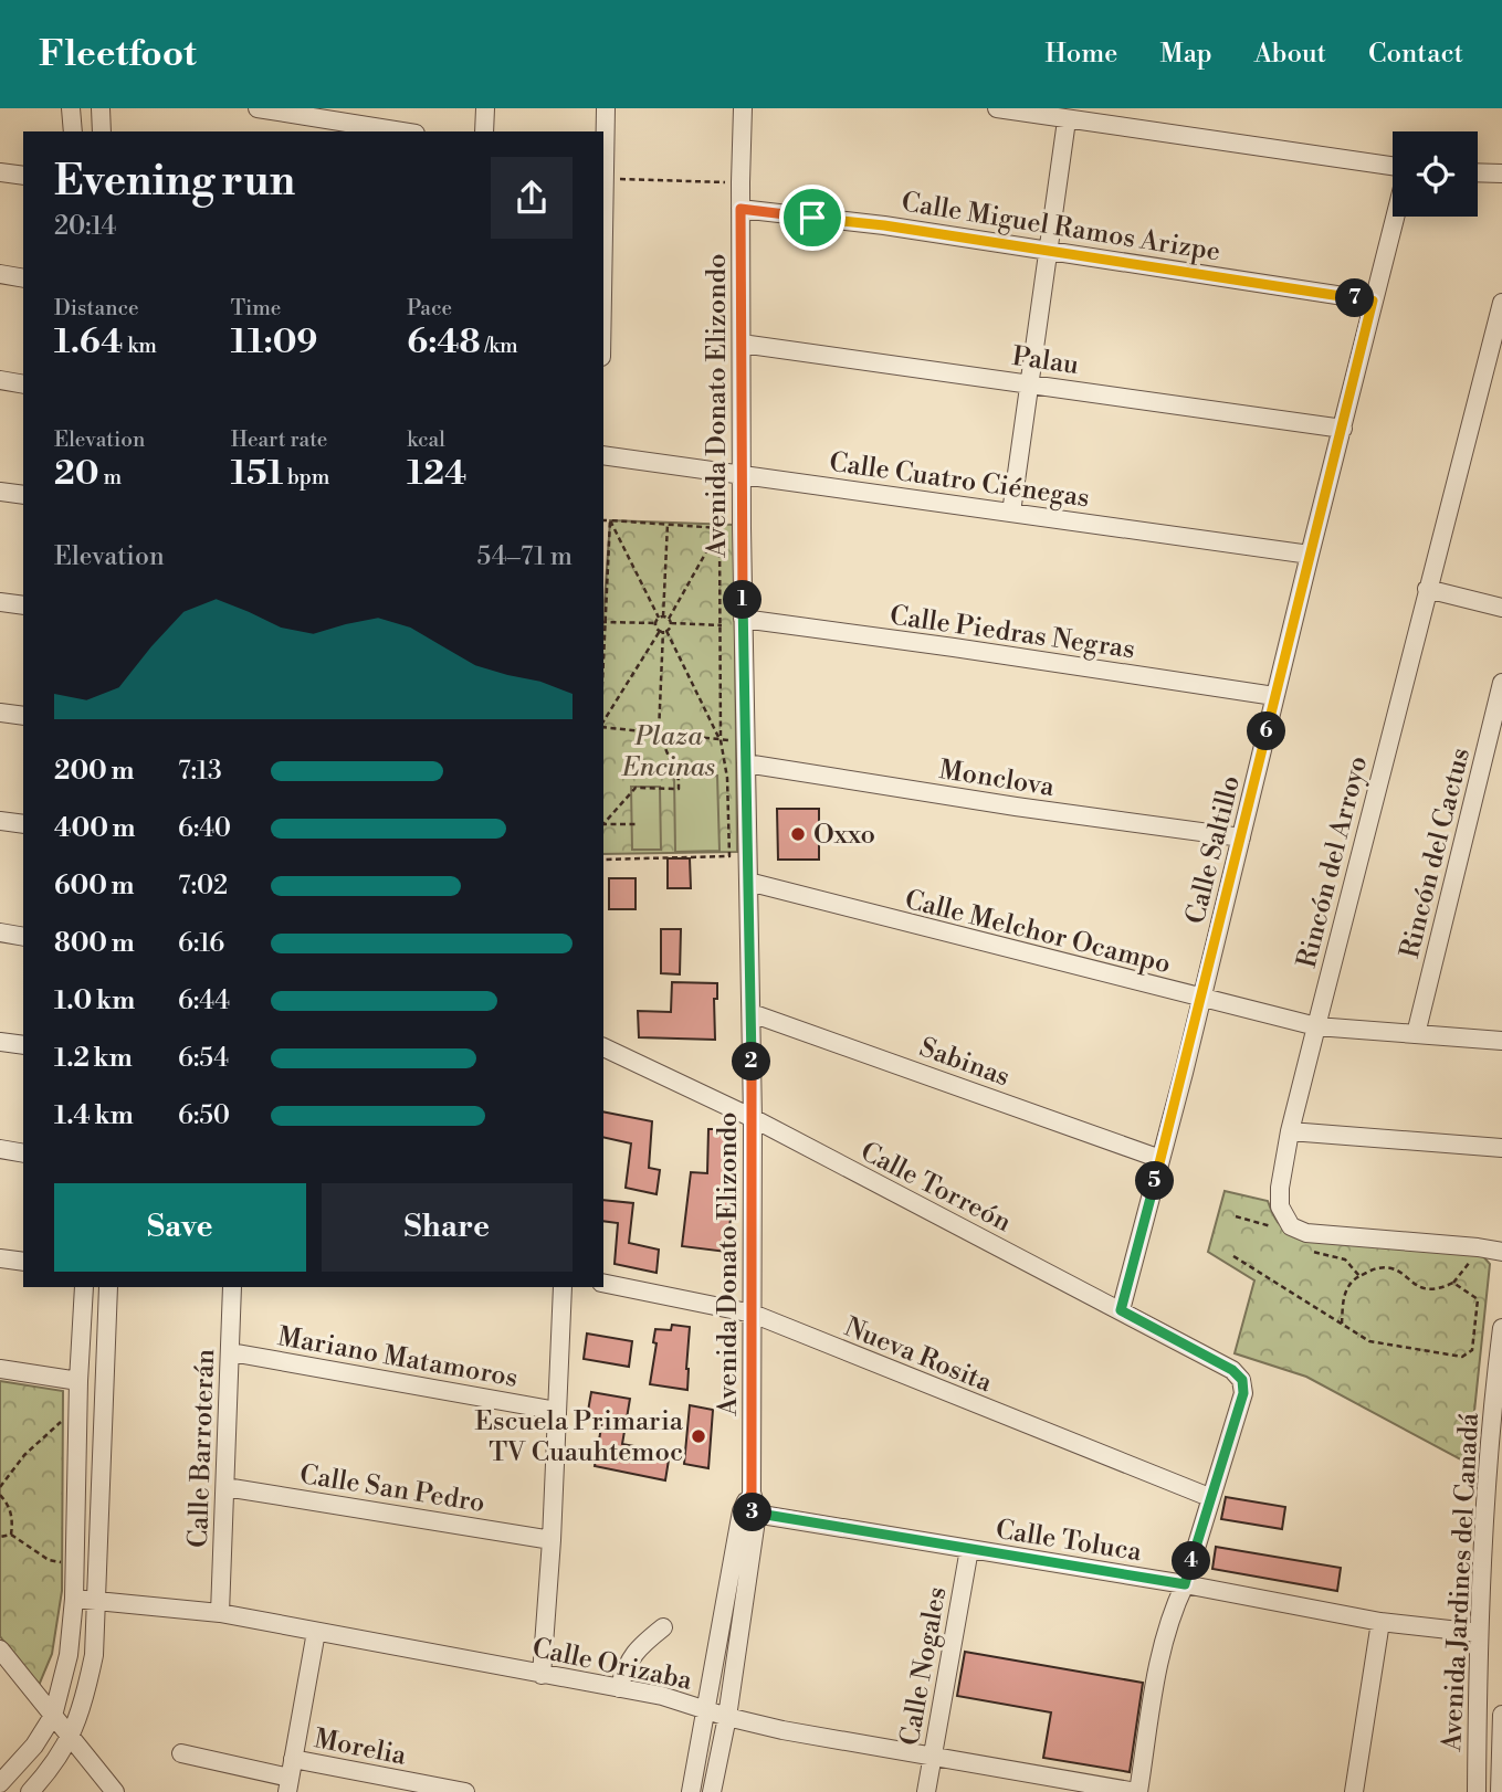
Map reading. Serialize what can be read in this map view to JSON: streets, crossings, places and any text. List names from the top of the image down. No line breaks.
{"streets":{"street":["Calle Miguel Ramos Arizpe","Palau","Avenida Donato Elizondo","Calle Cuatro Ciénegas","Calle Piedras Negras","Monclova","Calle Saltillo","Rincón del Cactus","Rincón del Arroyo","Calle Melchor Ocampo","Sabinas","Calle Torreón","Nueva Rosita","Mariano Matamoros","Calle Barroterán","Calle San Pedro","Calle Toluca","Avenida Jardines del Canadá","Calle Orizaba","Calle Nogales","Morelia"]},"crossings":[["Calle Miguel Ramos Arizpe","Avenida Donato Elizondo"],["Calle Miguel Ramos Arizpe","Calle Saltillo"],["Palau","Avenida Donato Elizondo"],["Palau","Calle Saltillo"],["Avenida Donato Elizondo","Calle Cuatro Ciénegas"],["Avenida Donato Elizondo","Calle Piedras Negras"],["Avenida Donato Elizondo","Monclova"],["Avenida Donato Elizondo","Calle Melchor Ocampo"],["Avenida Donato Elizondo","Sabinas"],["Avenida Donato Elizondo","Calle Torreón"],["Avenida Donato Elizondo","Nueva Rosita"],["Avenida Donato Elizondo","Calle Toluca"],["Avenida Donato Elizondo","Calle Orizaba"],["Calle Cuatro Ciénegas","Calle Saltillo"],["Calle Piedras Negras","Calle Saltillo"],["Monclova","Calle Saltillo"],["Calle Saltillo","Calle Melchor Ocampo"],["Calle Saltillo","Sabinas"],["Calle Saltillo","Calle Torreón"],["Rincón del Cactus","Calle Melchor Ocampo"],["Rincón del Arroyo","Calle Melchor Ocampo"],["Calle Torreón","Nueva Rosita"],["Mariano Matamoros","Calle Barroterán"],["Calle Barroterán","Calle San Pedro"],["Calle Barroterán","Calle Orizaba"],["Calle Toluca","Avenida Jardines del Canadá"],["Calle Toluca","Calle Nogales"],["Calle Orizaba","Calle Nogales"]],"parks":["Plaza Encinas"],"places":["Oxxo","Escuela Primaria TV Cuauhtemoc"],"page":{"header":"Fleetfoot","nav":["Home","Map","About","Contact"],"heading":["Evening run","20:14"],"stats":[["Distance","1.64 km"],["Time","11:09"],["Pace","6:48 /km"],["Elevation","20 m"],["Heart rate","151 bpm"],["kcal","124"]],"pins":["7","1","6","2","5","3","4"],"chart":["Elevation","54–71 m"],"list":[{"name":"200 m","note":"7:13"},{"name":"400 m","note":"6:40"},{"name":"600 m","note":"7:02"},{"name":"800 m","note":"6:16"},{"name":"1.0 km","note":"6:44"},{"name":"1.2 km","note":"6:54"},{"name":"1.4 km","note":"6:50"}],"buttons":["Save","Share"]}}
